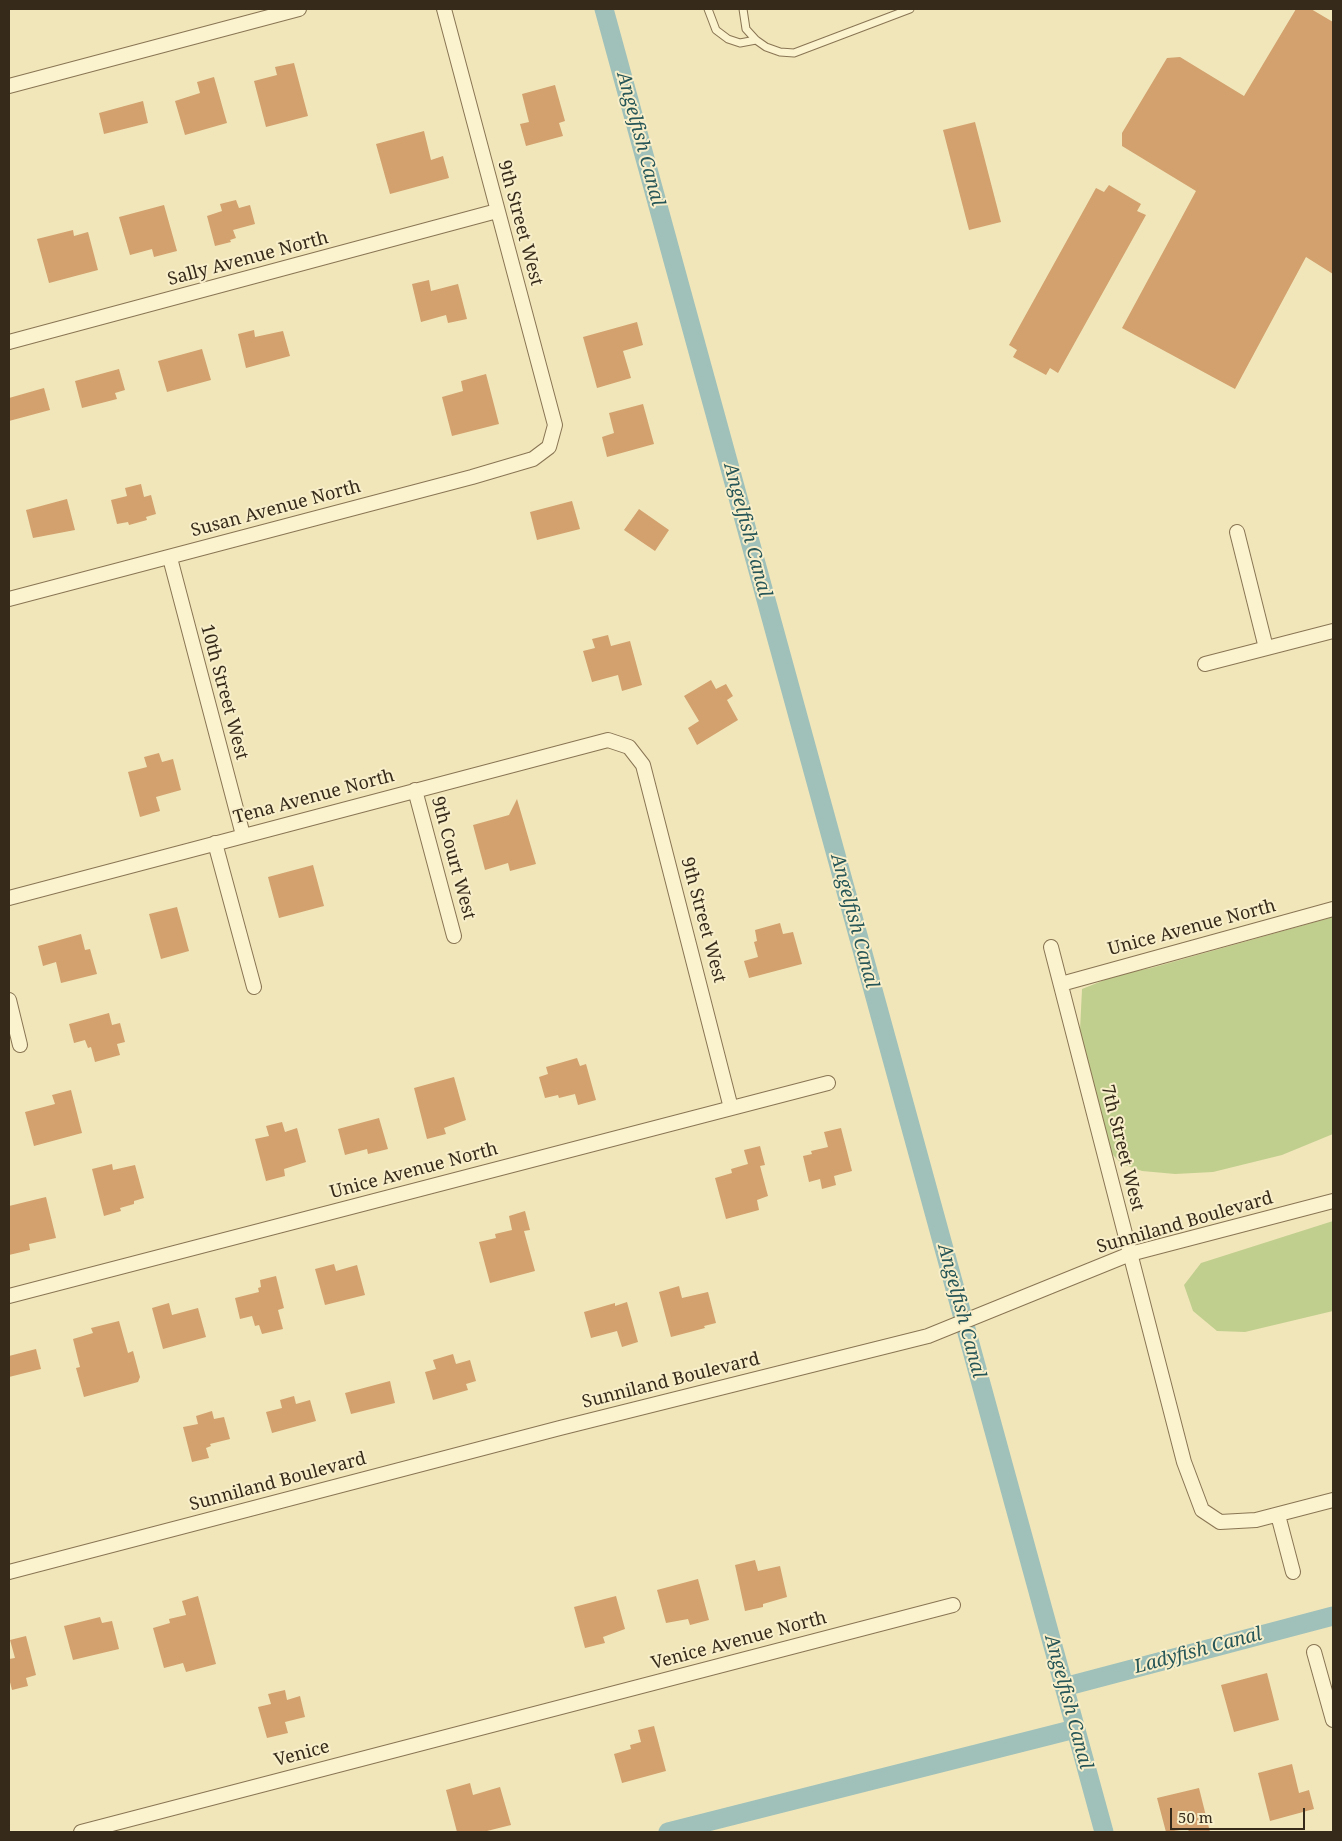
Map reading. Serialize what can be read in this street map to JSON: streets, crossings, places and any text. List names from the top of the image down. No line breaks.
{"streets":{"street":["9th Street West","Sally Avenue North","Susan Avenue North","10th Street West","Tena Avenue North","9th Court West","Unice Avenue North","7th Street West","Sunniland Boulevard","Venice Avenue North","Venice"]},"crossings":[["9th Street West","Sally Avenue North"],["9th Street West","Susan Avenue North"],["9th Street West","Tena Avenue North"],["9th Street West","Unice Avenue North"],["Susan Avenue North","10th Street West"],["10th Street West","Tena Avenue North"],["Tena Avenue North","9th Court West"],["Unice Avenue North","7th Street West"],["7th Street West","Sunniland Boulevard"],["Venice Avenue North","Venice"]],"water":["Angelfish Canal","Ladyfish Canal"],"scale_bar":"50 m"}
